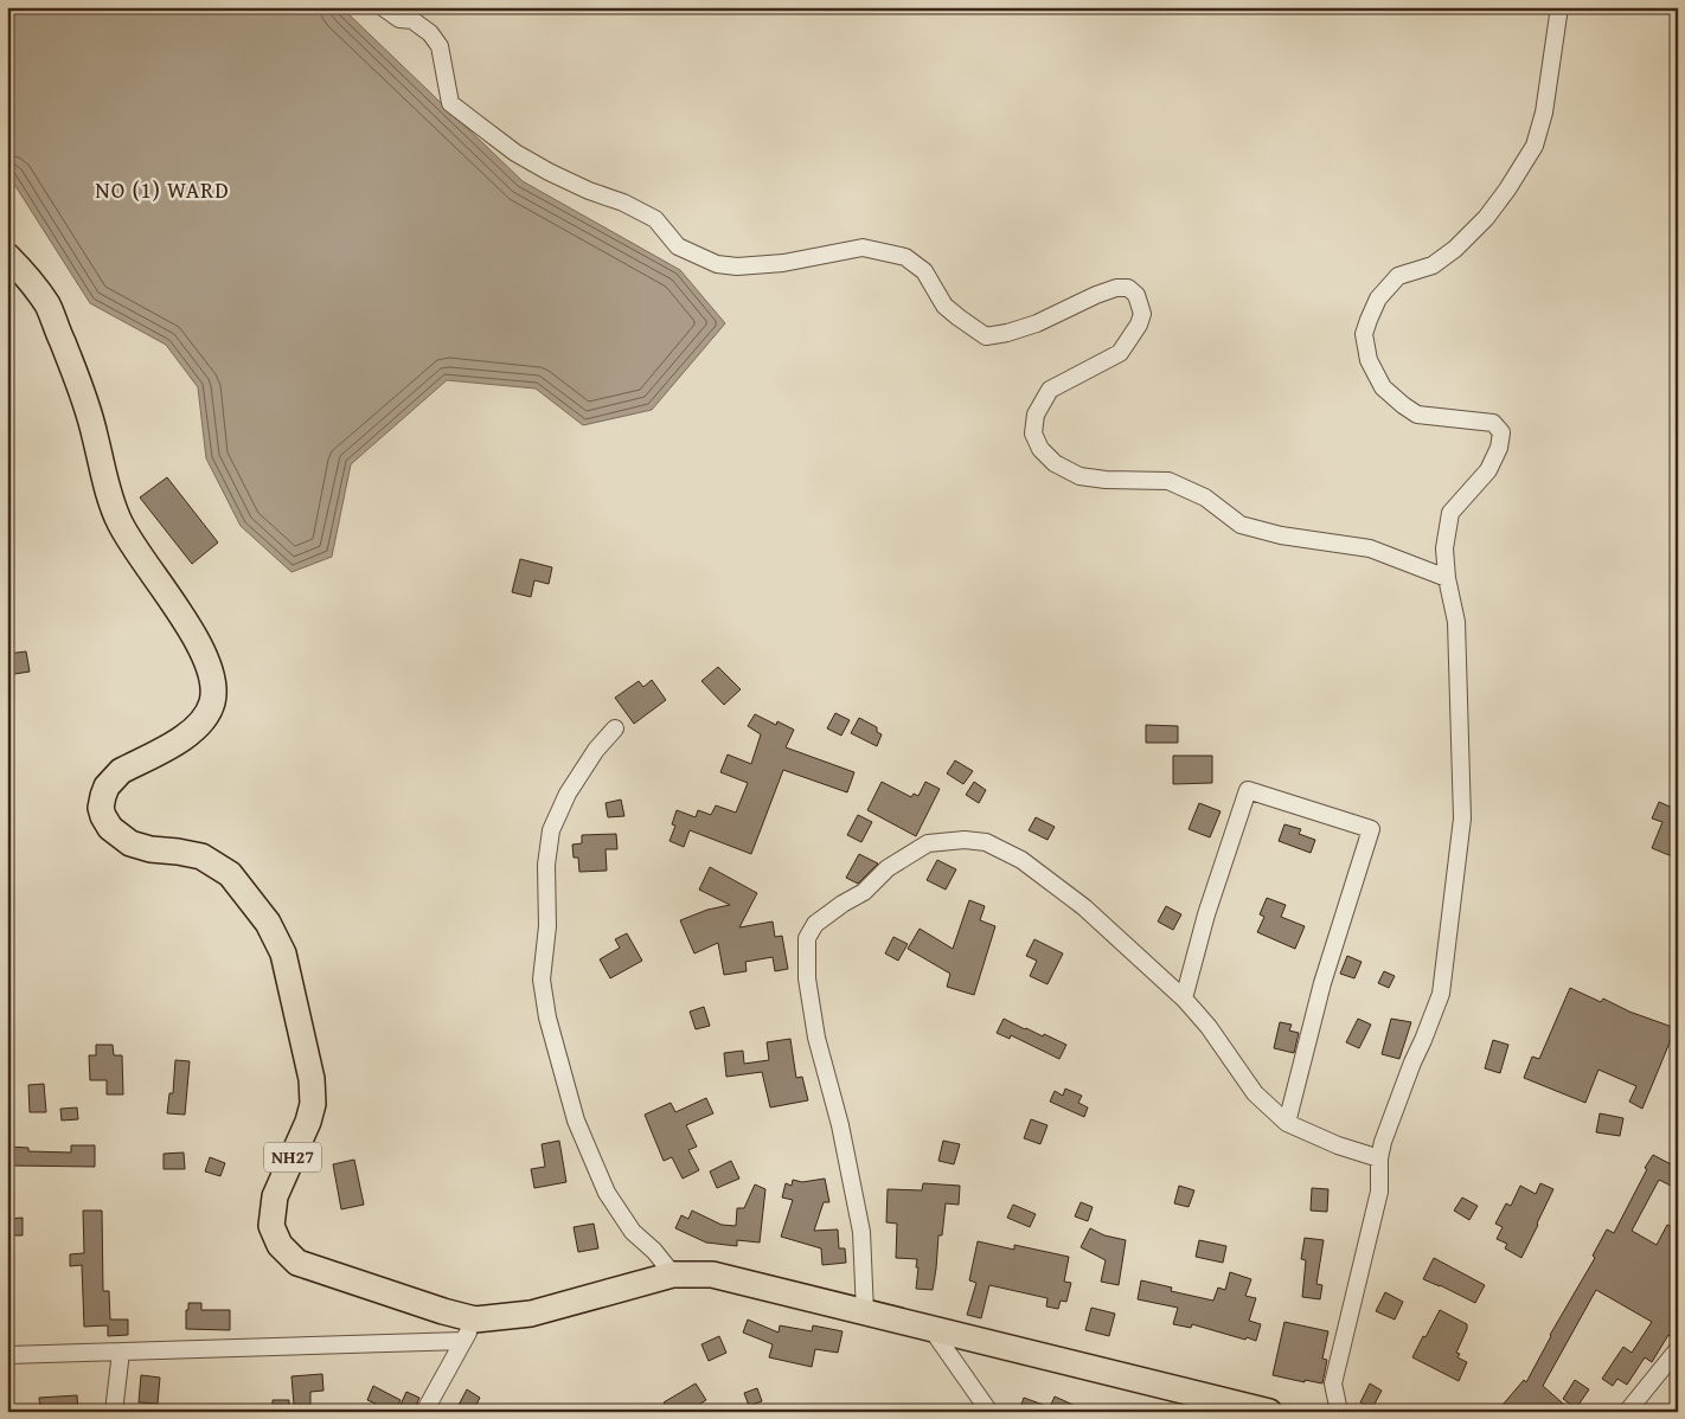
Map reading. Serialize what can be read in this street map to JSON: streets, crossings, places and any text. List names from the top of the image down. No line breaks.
{"streets":{"highway":["NH27"]},"districts":["NO (1) WARD"]}
